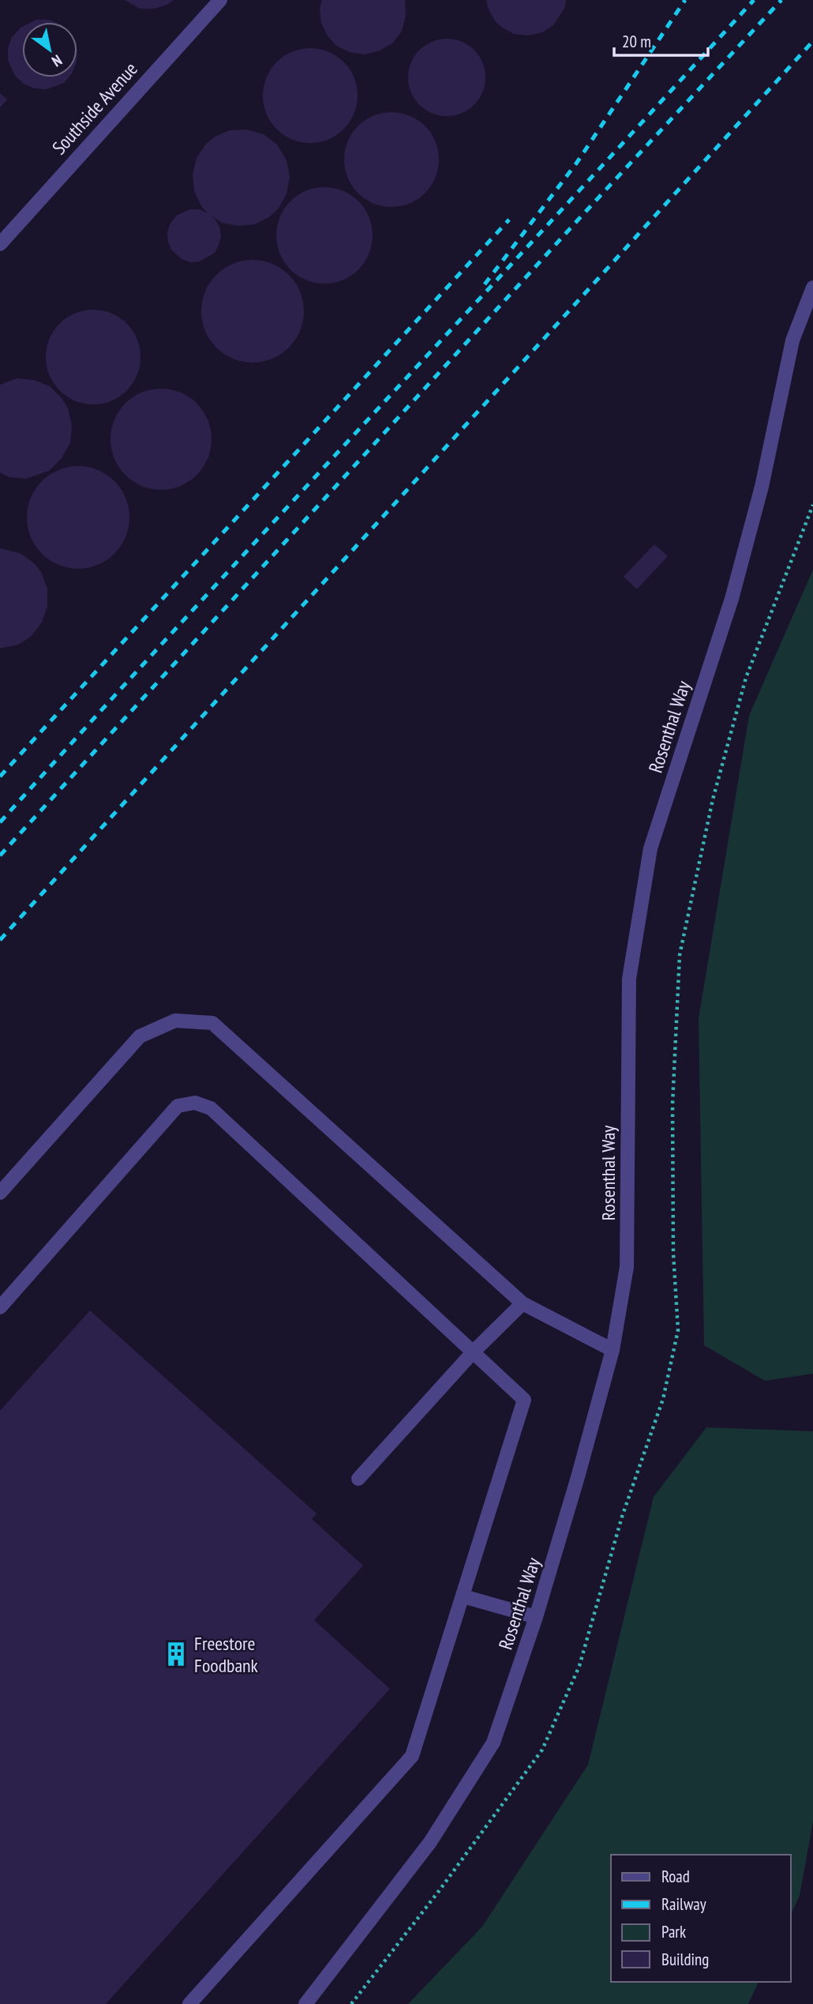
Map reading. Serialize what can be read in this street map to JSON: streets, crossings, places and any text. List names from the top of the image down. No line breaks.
{"streets":{"street":["Southside Avenue","Rosenthal Way"]},"places":{"building":["Freestore Foodbank"]},"legend":["Road","Railway","Park","Building"],"scale_bar":"20 m","north":"bottom right"}
